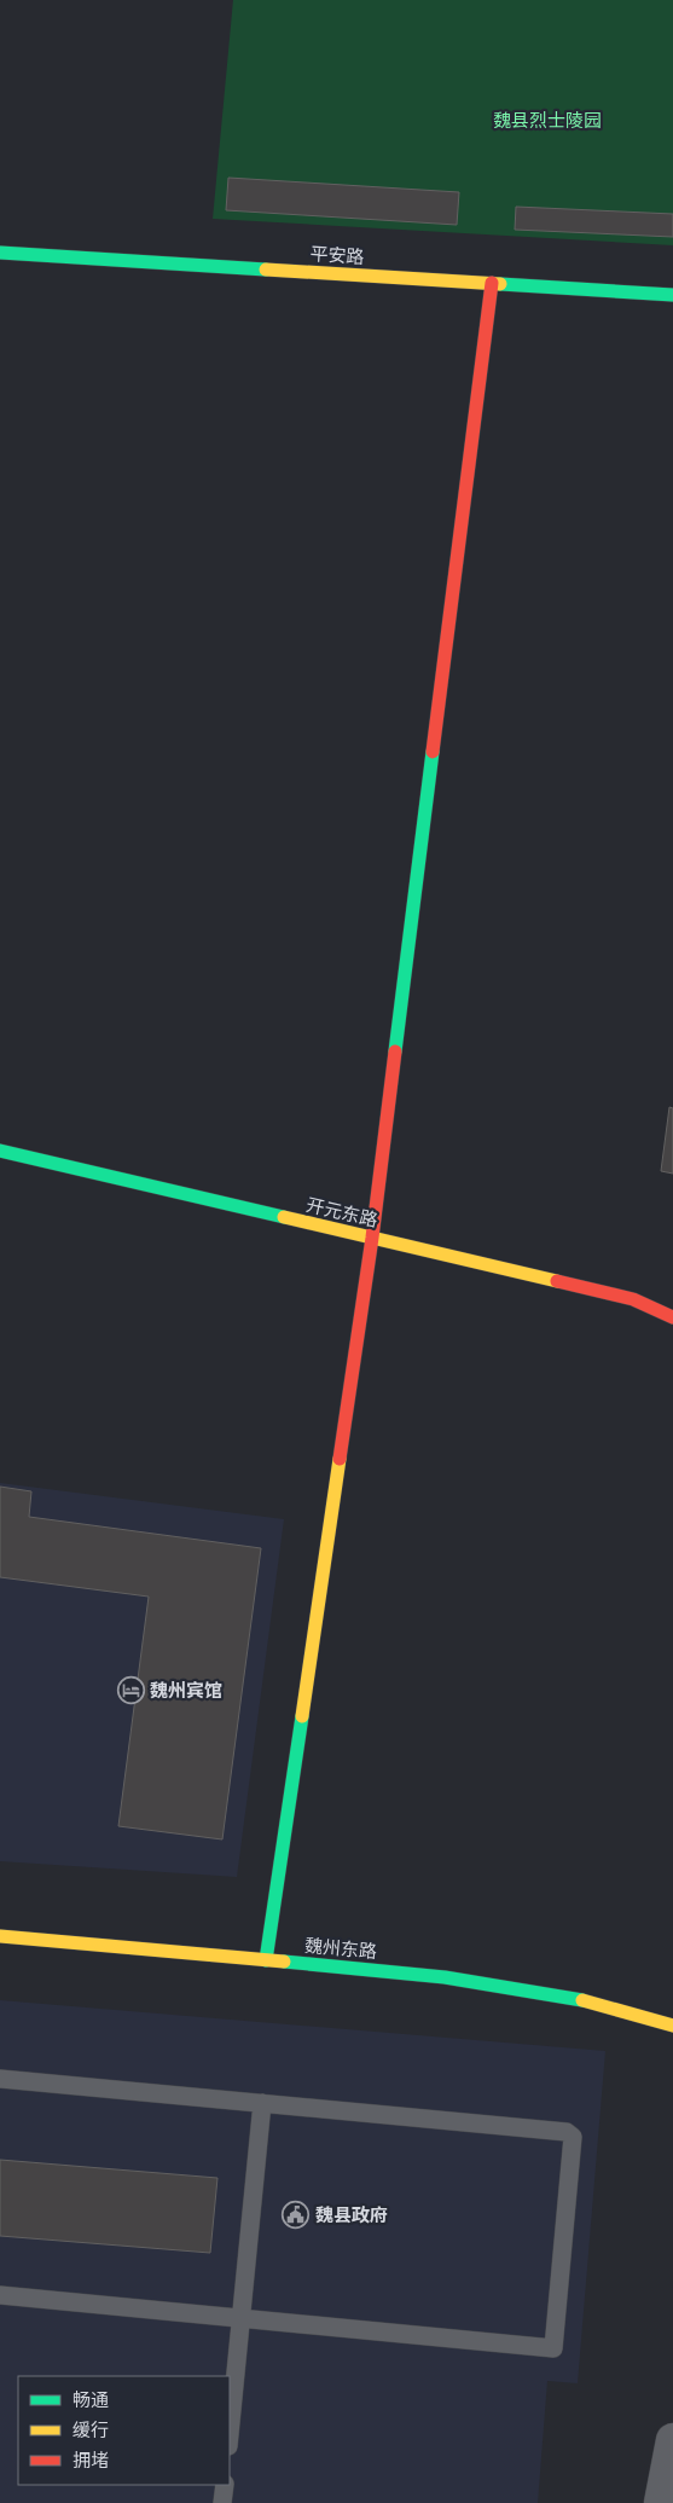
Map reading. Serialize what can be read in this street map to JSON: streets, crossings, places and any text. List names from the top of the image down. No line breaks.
{"streets":{"street":["平安路","开元东路","魏州东路"]},"parks":["魏县烈士陵园"],"places":{"hotel":["魏州宾馆"],"public building":["魏县政府"]},"legend":["畅通","缓行","拥堵"]}
